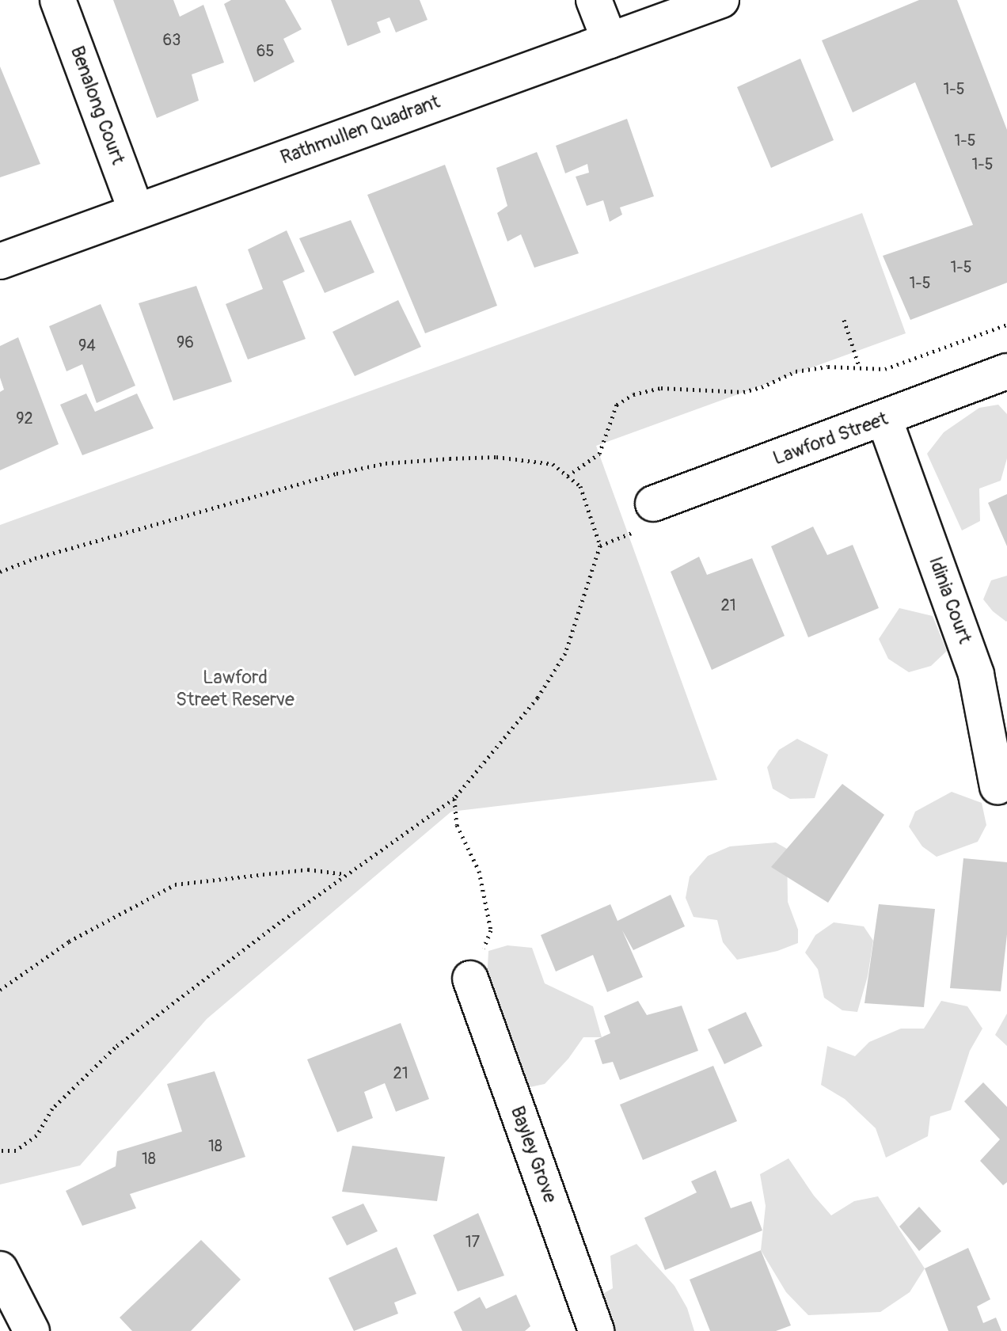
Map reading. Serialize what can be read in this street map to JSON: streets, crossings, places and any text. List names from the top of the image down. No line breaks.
{"streets":{"street":["Benalong Court","Rathmullen Quadrant","Lawford Street","Idinia Court","Bayley Grove"]},"crossings":[["Benalong Court","Rathmullen Quadrant"],["Lawford Street","Idinia Court"]],"parks":["Lawford Street Reserve"],"house_numbers":["63","65","1-5","1-5","1-5","1-5","1-5","96","94","92","21","21","18","18","17"]}
